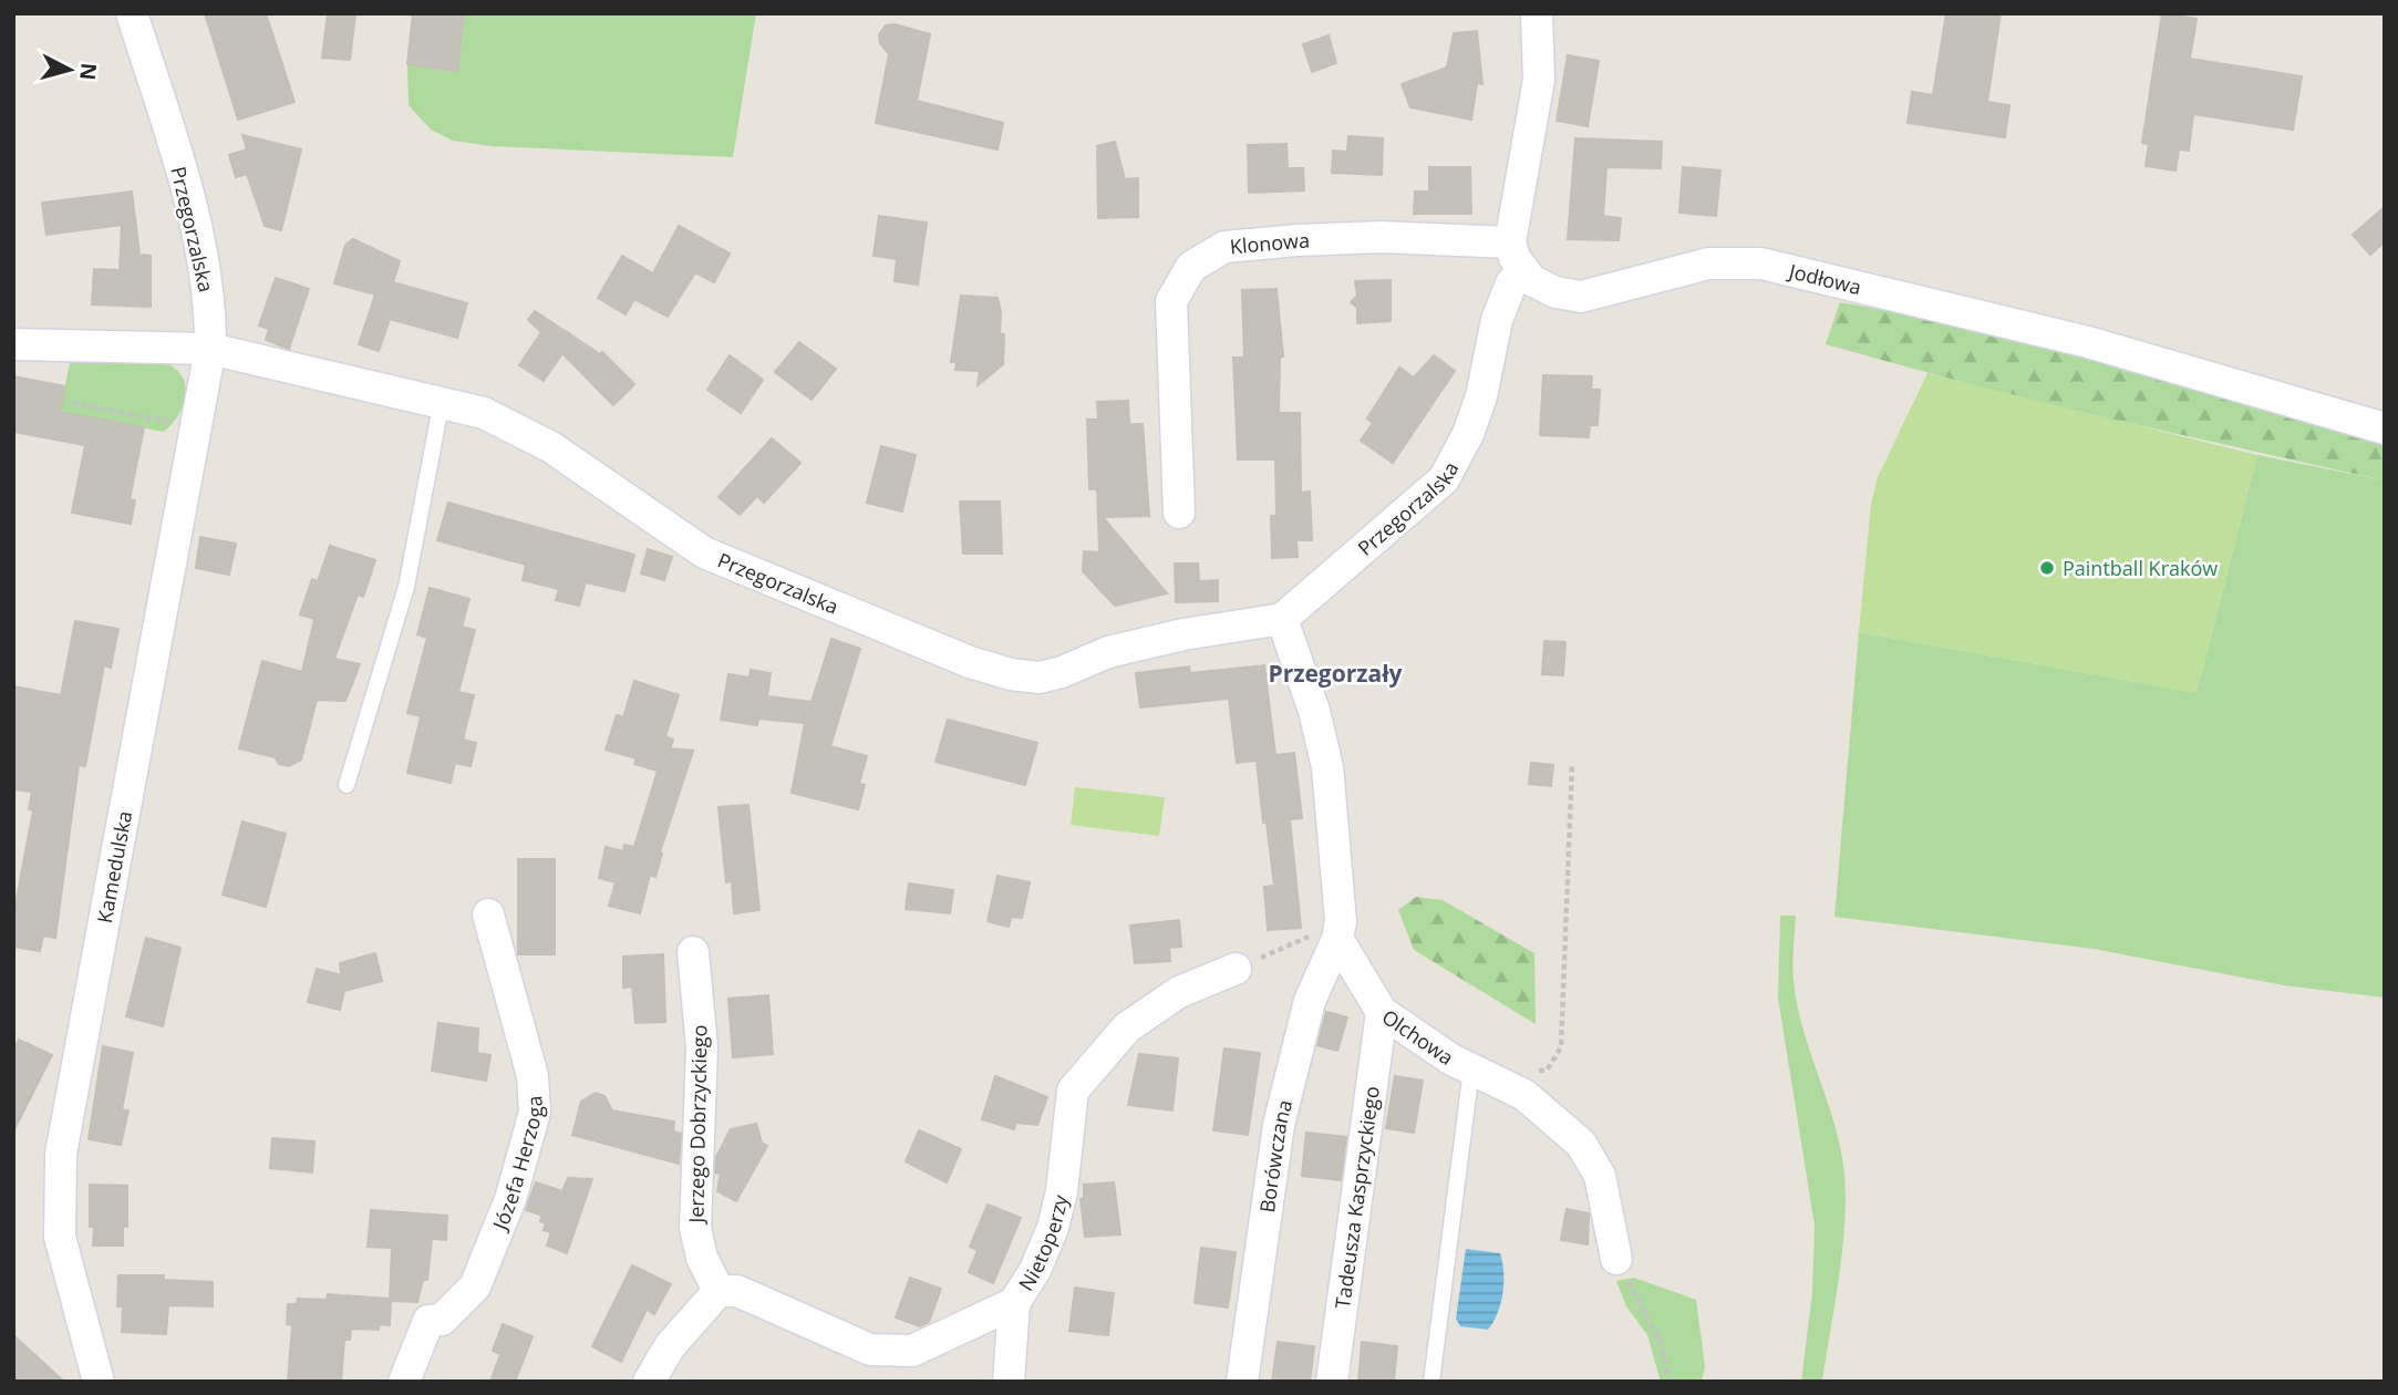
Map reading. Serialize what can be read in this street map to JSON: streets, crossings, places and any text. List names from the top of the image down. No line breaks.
{"streets":{"street":["Przegorzalska","Klonowa","Jodłowa","Kamedulska","Olchowa","Jerzego Dobrzyckiego","Borówczana","Józefa Herzoga","Tadeusza Kasprzyckiego","Nietoperzy"]},"crossings":[["Przegorzalska","Klonowa"],["Przegorzalska","Jodłowa"],["Przegorzalska","Kamedulska"],["Klonowa","Jodłowa"],["Olchowa","Borówczana"],["Olchowa","Tadeusza Kasprzyckiego"],["Jerzego Dobrzyckiego","Nietoperzy"]],"districts":["Przegorzały"],"places":["Paintball Kraków"],"north":"right"}
